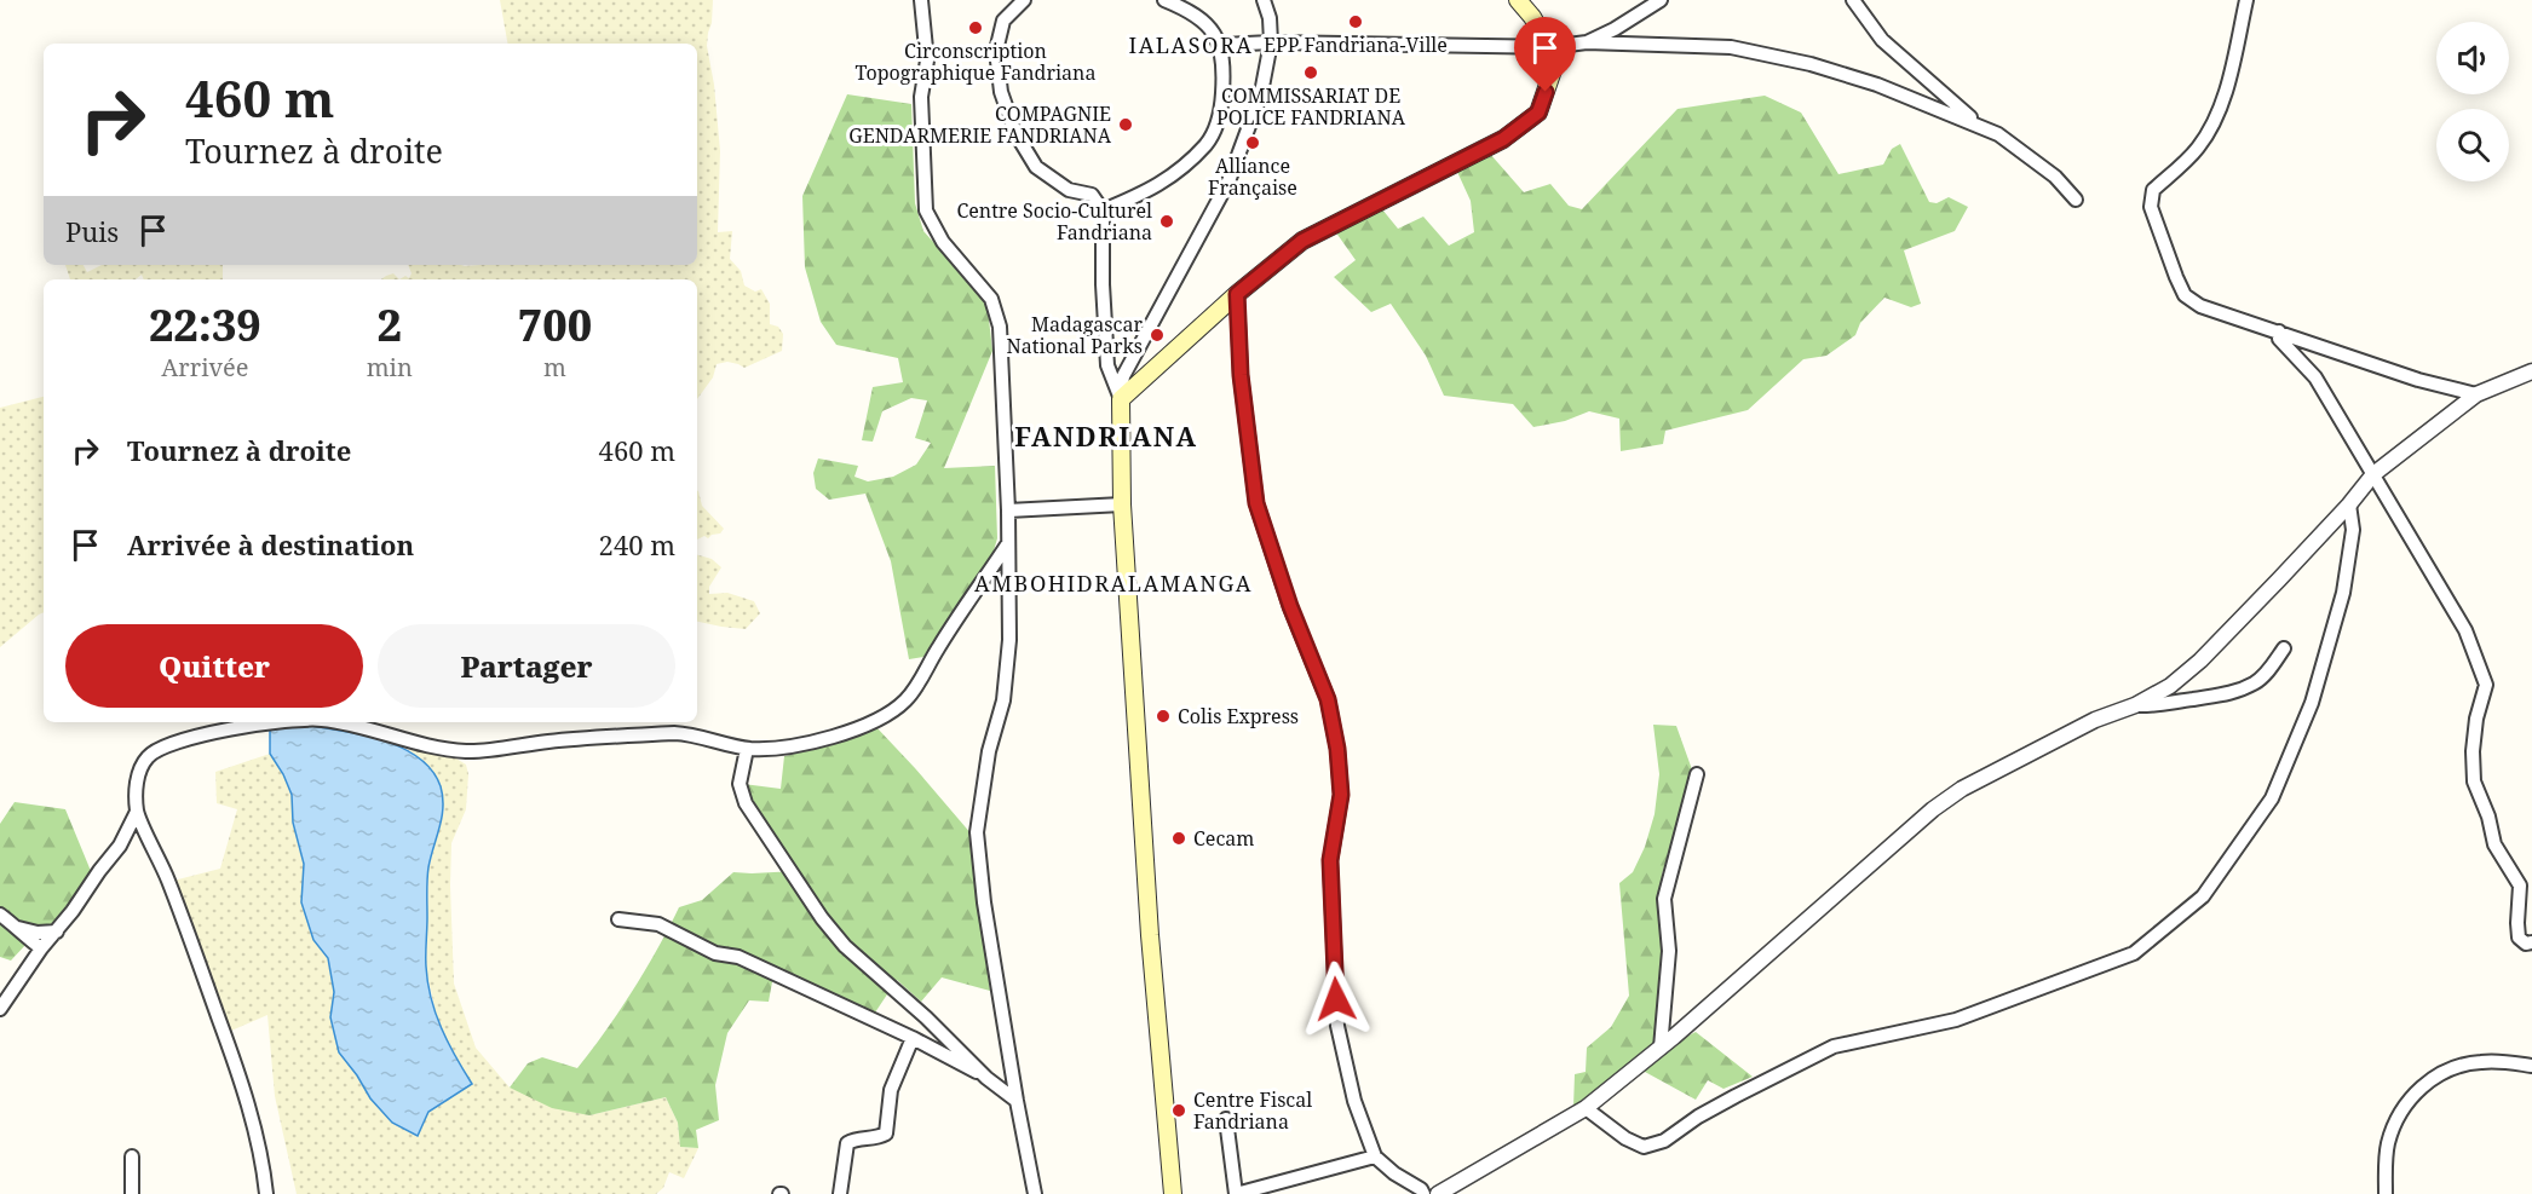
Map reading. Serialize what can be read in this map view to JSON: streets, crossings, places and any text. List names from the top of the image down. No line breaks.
{"districts":["IALASORA","FANDRIANA","AMBOHIDRALAMANGA"],"places":["EPP Fandriana-Ville","Circonscription Topographique Fandriana","COMMISSARIAT DE POLICE FANDRIANA","COMPAGNIE GENDARMERIE FANDRIANA","Alliance Française","Centre Socio-Culturel Fandriana","Madagascar National Parks","Colis Express","Cecam","Centre Fiscal Fandriana"],"page":{"turn":["460 m","Tournez à droite"],"then":"Puis","eta":["22:39","Arrivée","2","min","700","m"],"list":[{"name":"Tournez à droite","value":"460 m"},{"name":"Arrivée à destination","value":"240 m"}],"buttons":["Quitter","Partager"]}}
